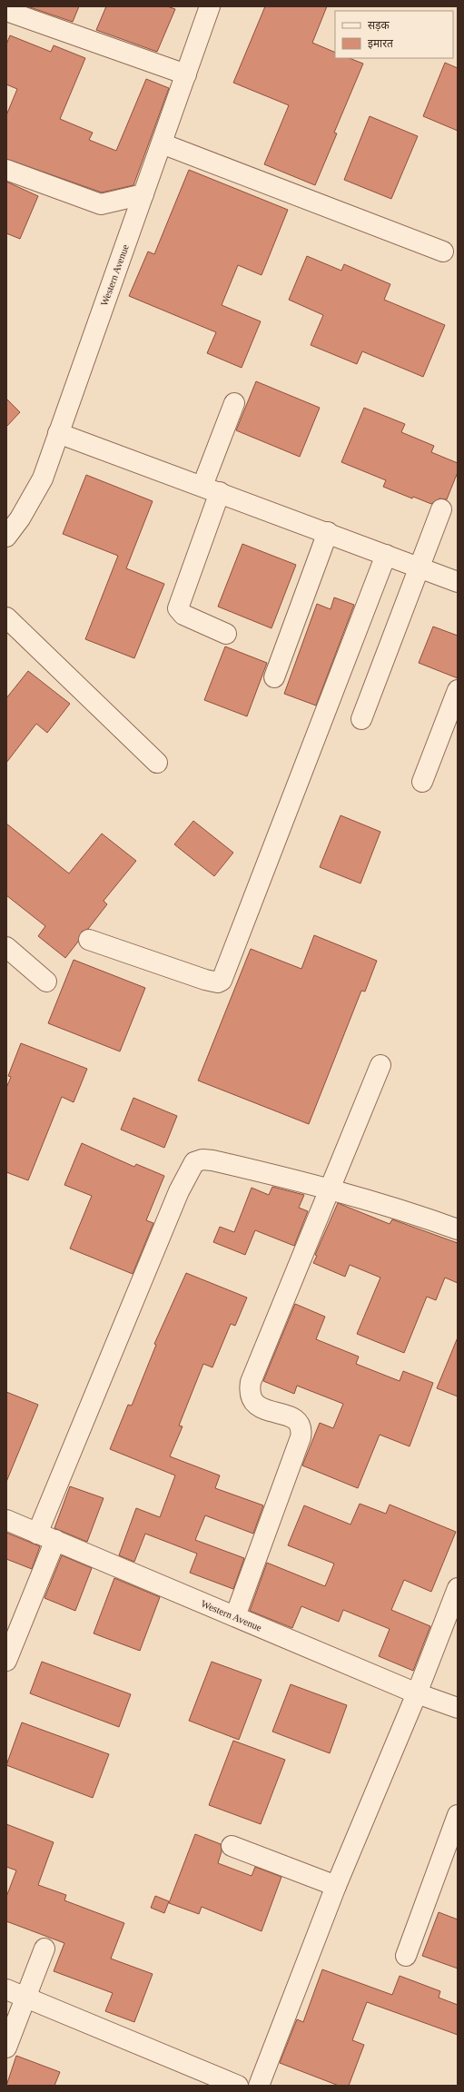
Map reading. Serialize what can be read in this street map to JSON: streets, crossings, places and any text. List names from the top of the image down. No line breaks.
{"streets":{"street":["Western Avenue"]},"legend":["सड़क","इमारत"]}
